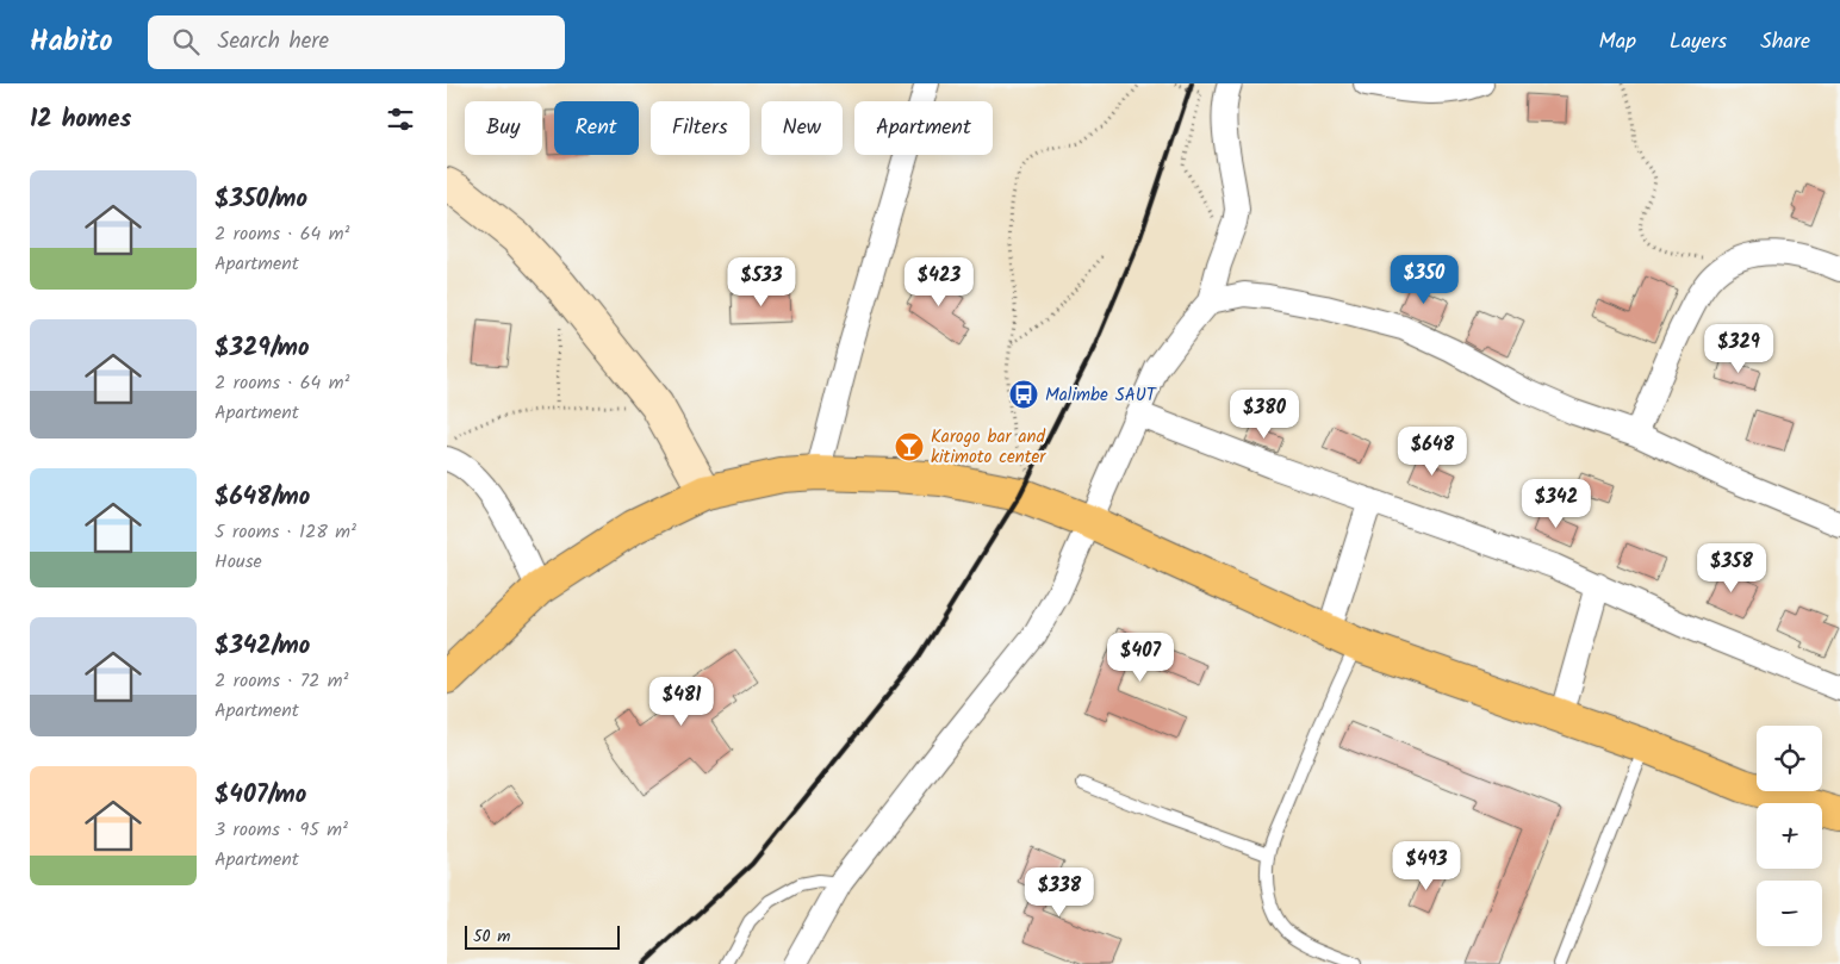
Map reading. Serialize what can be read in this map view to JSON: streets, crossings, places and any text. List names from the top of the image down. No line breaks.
{"places":{"bus stop":["Malimbe SAUT"],"bar":["Karogo bar and kitimoto center"]},"scale_bar":"50 m","page":{"header":"Habito","search":"Search here","nav":["Map","Layers","Share"],"heading":"12 homes","chip":["Buy","Rent","Filters","New","Apartment"],"list":[{"name":"$350/mo","note":"2 rooms · 64 m² · Apartment"},{"name":"$329/mo","note":"2 rooms · 64 m² · Apartment"},{"name":"$648/mo","note":"5 rooms · 128 m² · House"},{"name":"$342/mo","note":"2 rooms · 72 m² · Apartment"},{"name":"$407/mo","note":"3 rooms · 95 m² · Apartment"}],"price":["$350","$533","$423","$329","$380","$648","$342","$358","$407","$481","$493","$338"],"map_buttons":["+","−"],"scale":"50 m"}}
